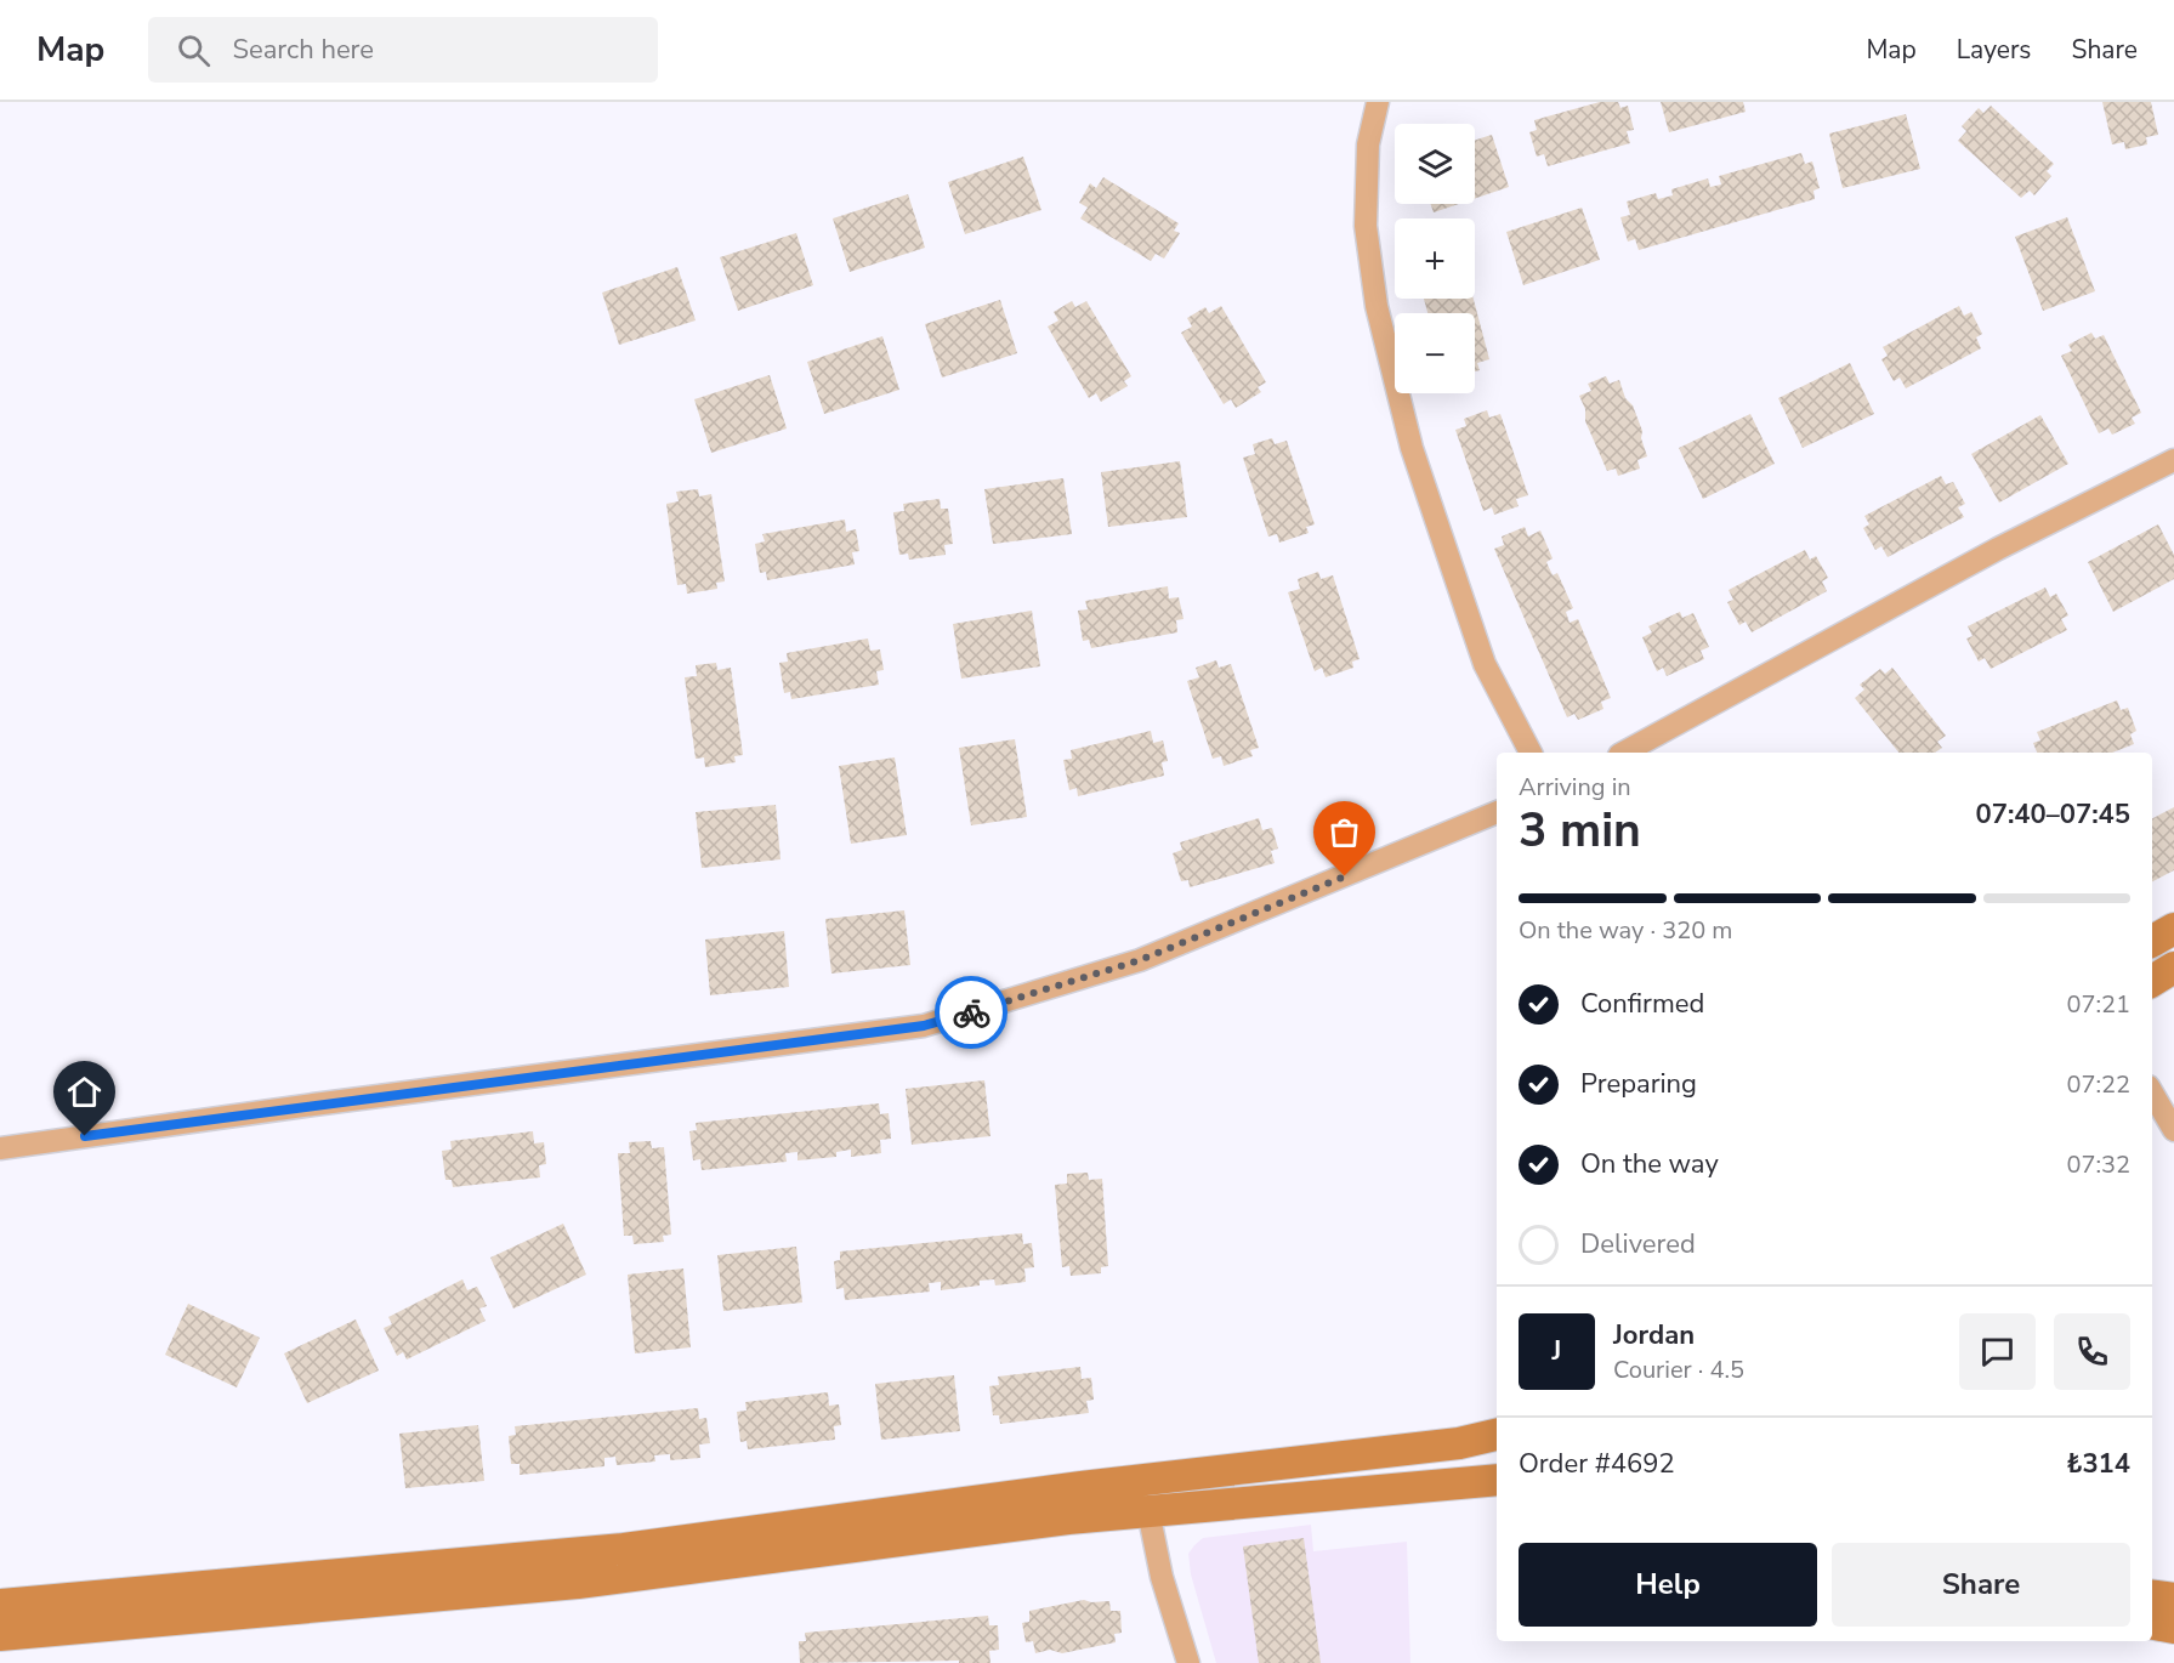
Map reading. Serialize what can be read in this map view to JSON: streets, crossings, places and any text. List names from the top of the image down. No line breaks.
{"page":{"header":"Map","search":"Search here","nav":["Map","Layers","Share"],"map_buttons":["+","−"],"heading":["3 min","Arriving in","07:40–07:45"],"panel":["Jordan","Courier · 4.5","Order #4692","₺314"],"bar":"On the way · 320 m","list":[["Confirmed","07:21"],["Preparing","07:22"],["On the way","07:32"],"Delivered"],"round":"J","buttons":["Help","Share"]}}
